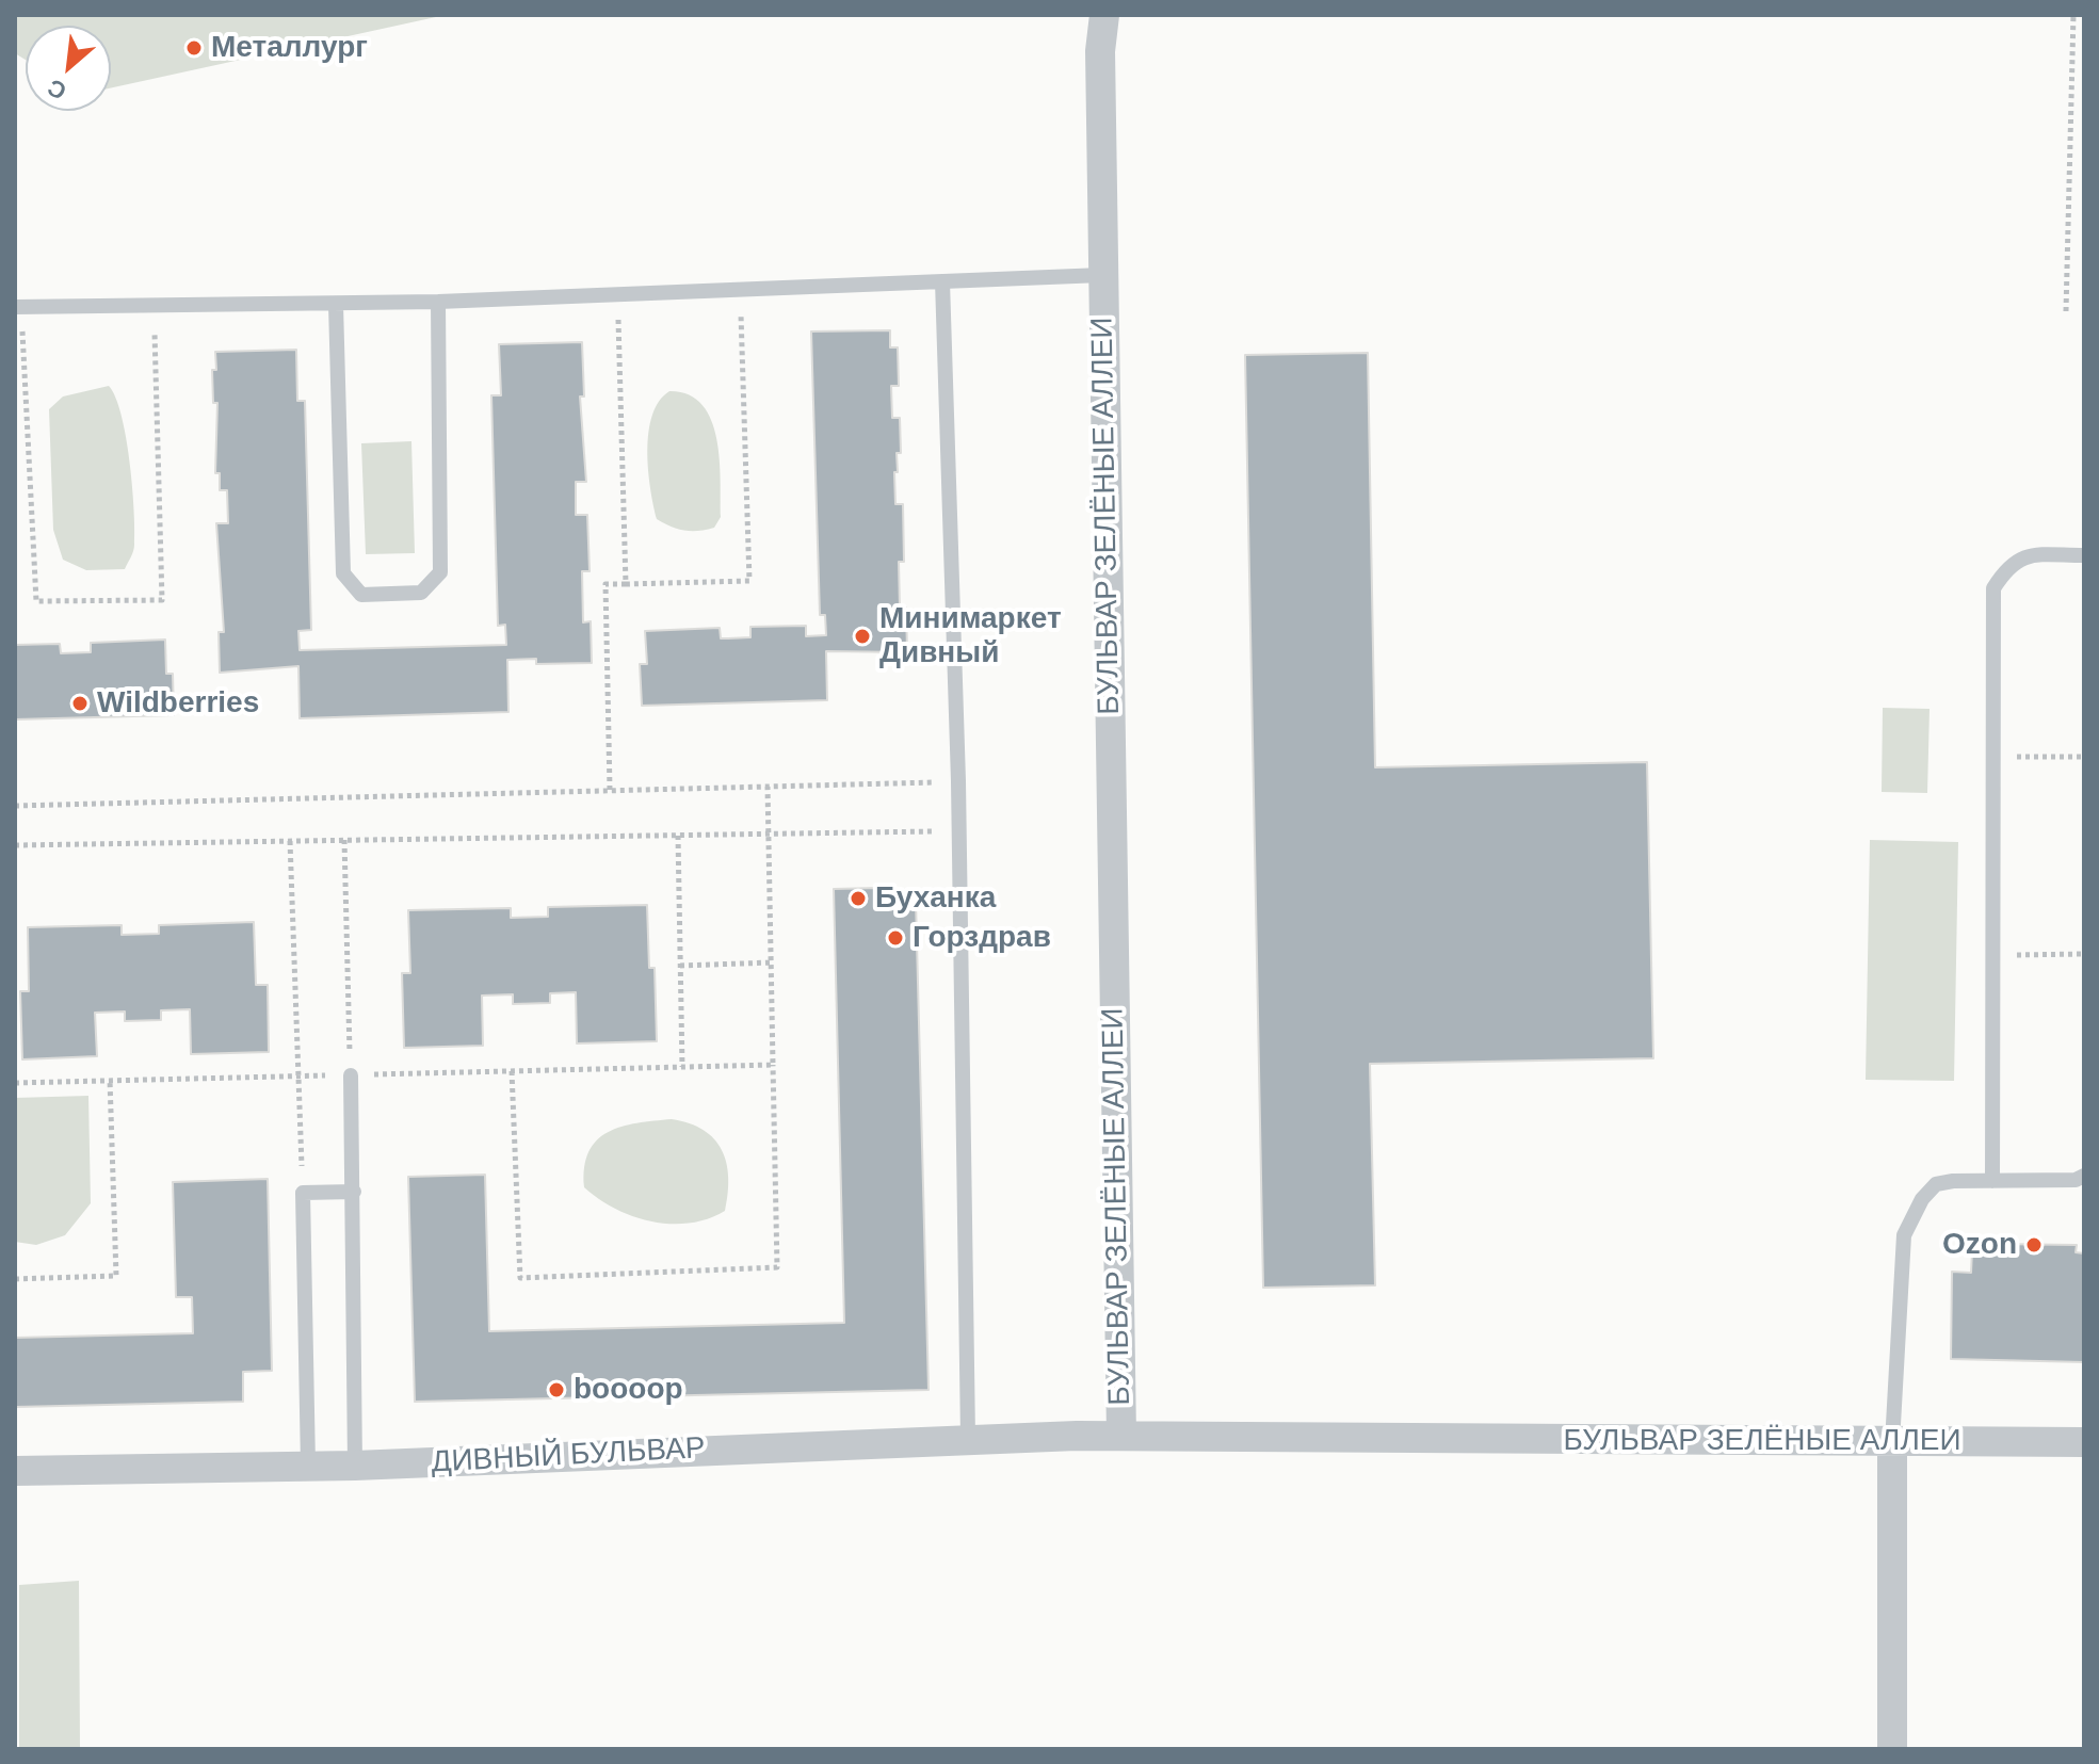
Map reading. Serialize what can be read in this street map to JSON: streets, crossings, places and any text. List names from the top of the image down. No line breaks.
{"streets":{"street":["БУЛЬВАР ЗЕЛЁНЫЕ АЛЛЕИ","ДИВНЫЙ БУЛЬВАР"]},"crossings":[["БУЛЬВАР ЗЕЛЁНЫЕ АЛЛЕИ","ДИВНЫЙ БУЛЬВАР"]],"places":["Металлург","Минимаркет Дивный","Wildberries","Буханка","Горздрав","Ozon","boooop"],"north":"bottom left"}
